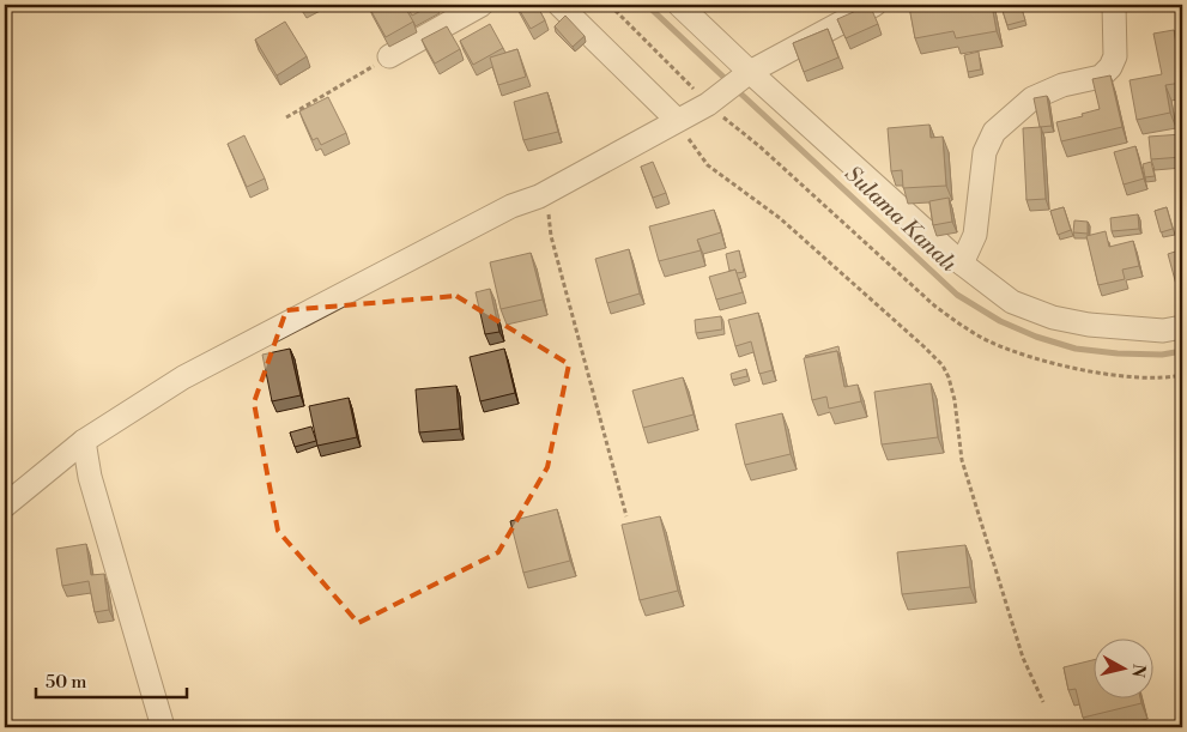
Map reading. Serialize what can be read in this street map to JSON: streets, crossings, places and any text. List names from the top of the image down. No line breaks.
{"water":["Sulama Kanalı"],"scale_bar":"50 m","north":"right"}
